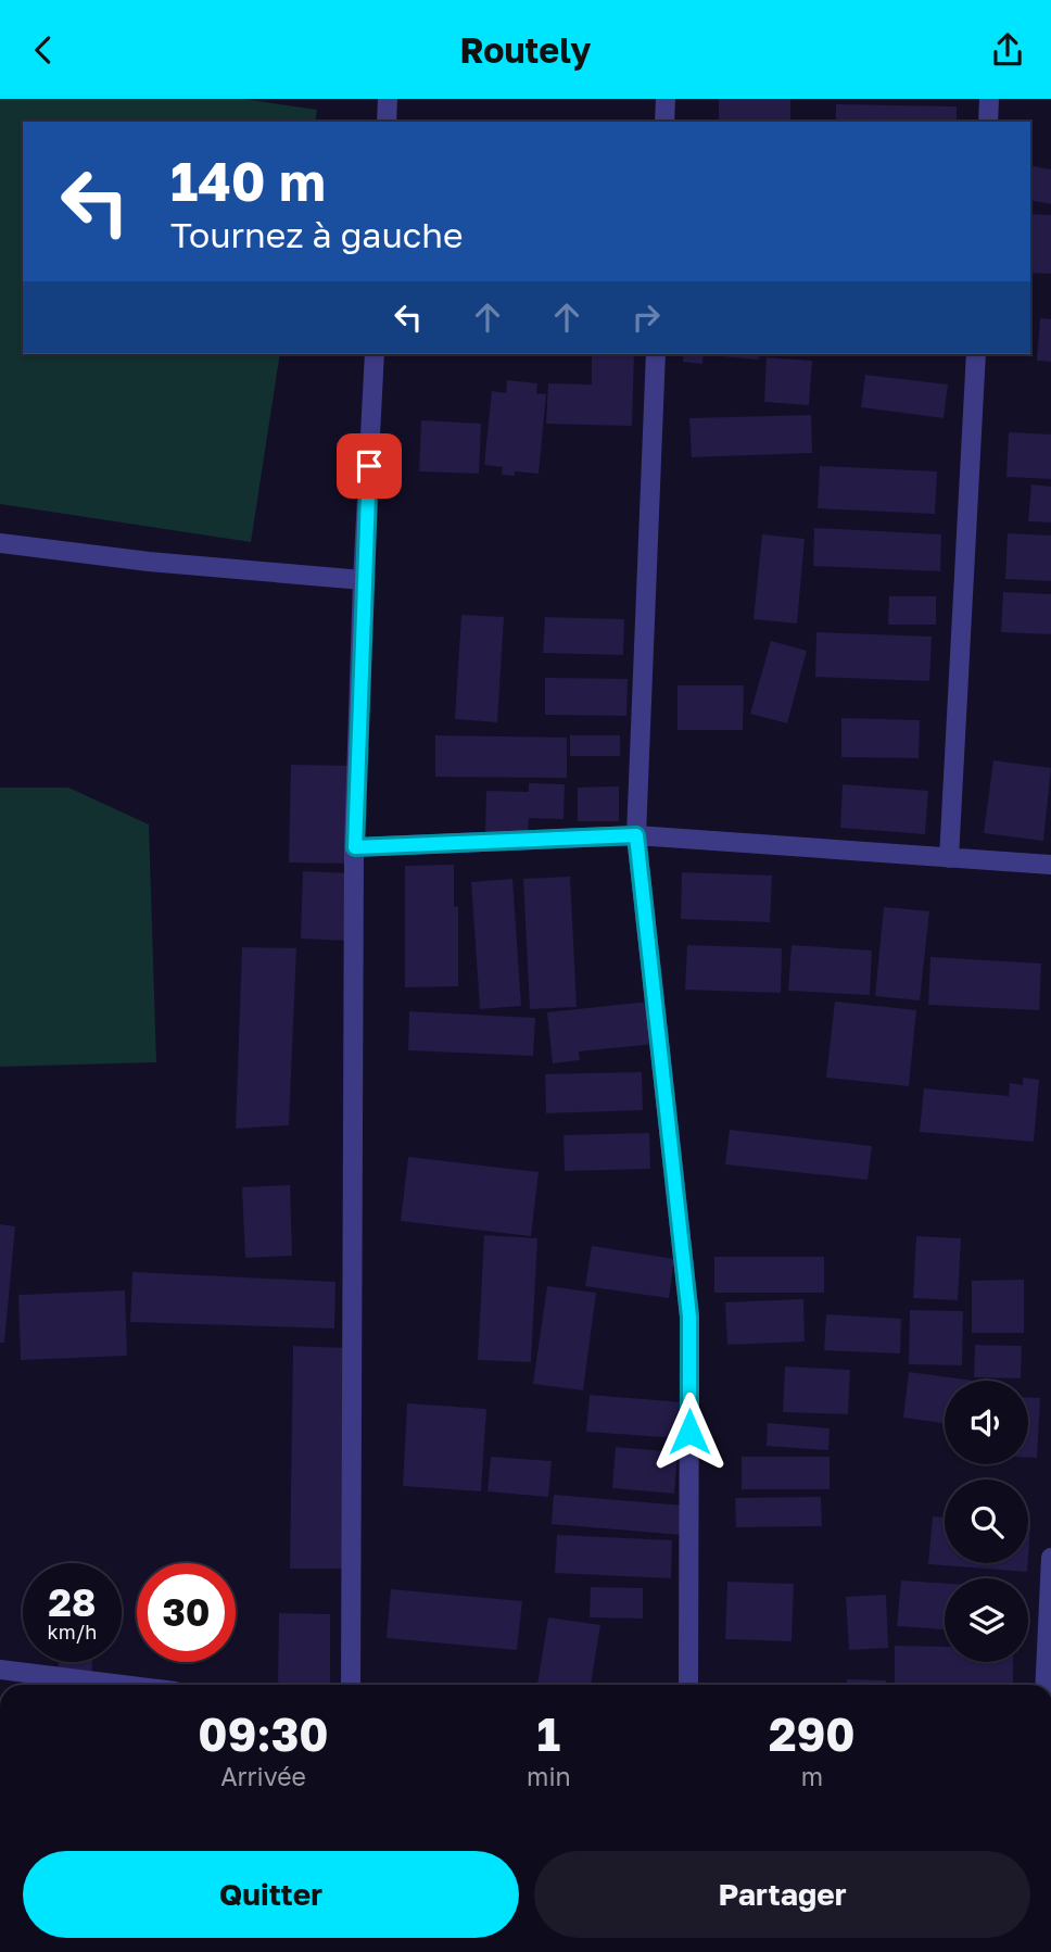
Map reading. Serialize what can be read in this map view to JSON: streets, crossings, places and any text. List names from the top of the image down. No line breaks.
{"page":{"header":"Routely","turn":["140 m","Tournez à gauche"],"speed":"28 km/h","limit":"30","eta":["09:30","Arrivée","1","min","290","m"],"buttons":["Quitter","Partager"]}}
